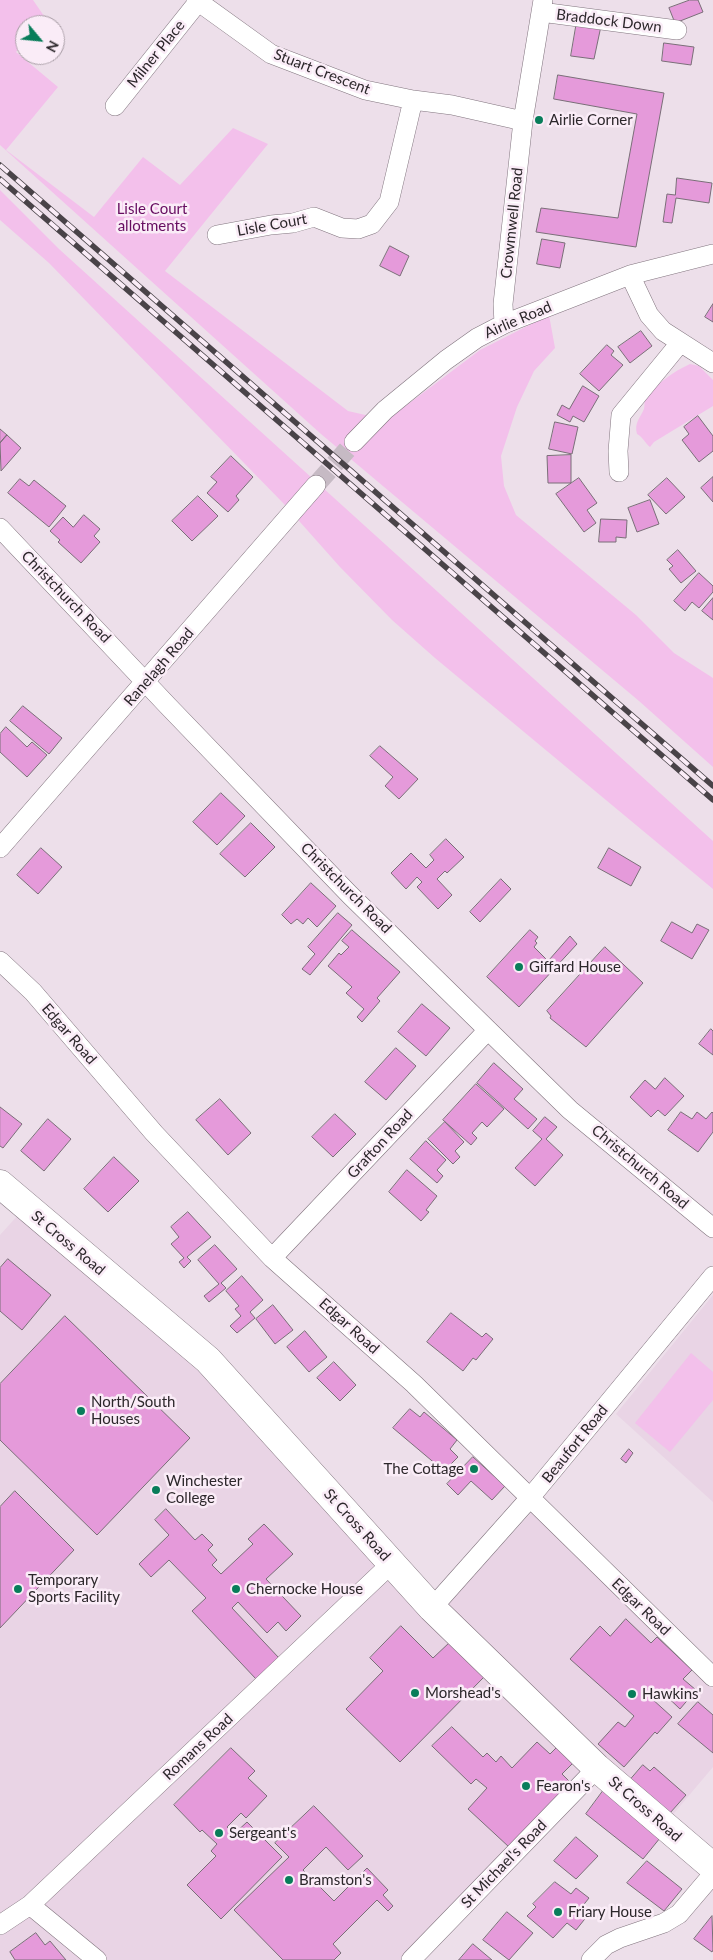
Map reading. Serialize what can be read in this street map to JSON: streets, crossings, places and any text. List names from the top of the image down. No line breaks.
{"streets":{"main road":["St Cross Road"],"street":["Braddock Down","Milner Place","Stuart Crescent","Crowmwell Road","Lisle Court","Airlie Road","Christchurch Road","Ranelagh Road","Edgar Road","Grafton Road","Beaufort Road","Romans Road","St Michael's Road"]},"crossings":[["Braddock Down","Crowmwell Road"],["Milner Place","Stuart Crescent"],["Stuart Crescent","Crowmwell Road"],["Stuart Crescent","Lisle Court"],["Crowmwell Road","Airlie Road"],["Christchurch Road","Ranelagh Road"],["Christchurch Road","Grafton Road"],["Edgar Road","Grafton Road"],["Edgar Road","Beaufort Road"],["St Cross Road","Beaufort Road"],["St Cross Road","Romans Road"],["St Cross Road","St Michael's Road"]],"parks":["Lisle Court allotments"],"places":["Airlie Corner","Giffard House","North/South Houses","The Cottage","Winchester College","Temporary Sports Facility","Chernocke House","Morshead's","Hawkins'","Fearon's","Sergeant's","Bramston's","Friary House"],"north":"bottom right"}
